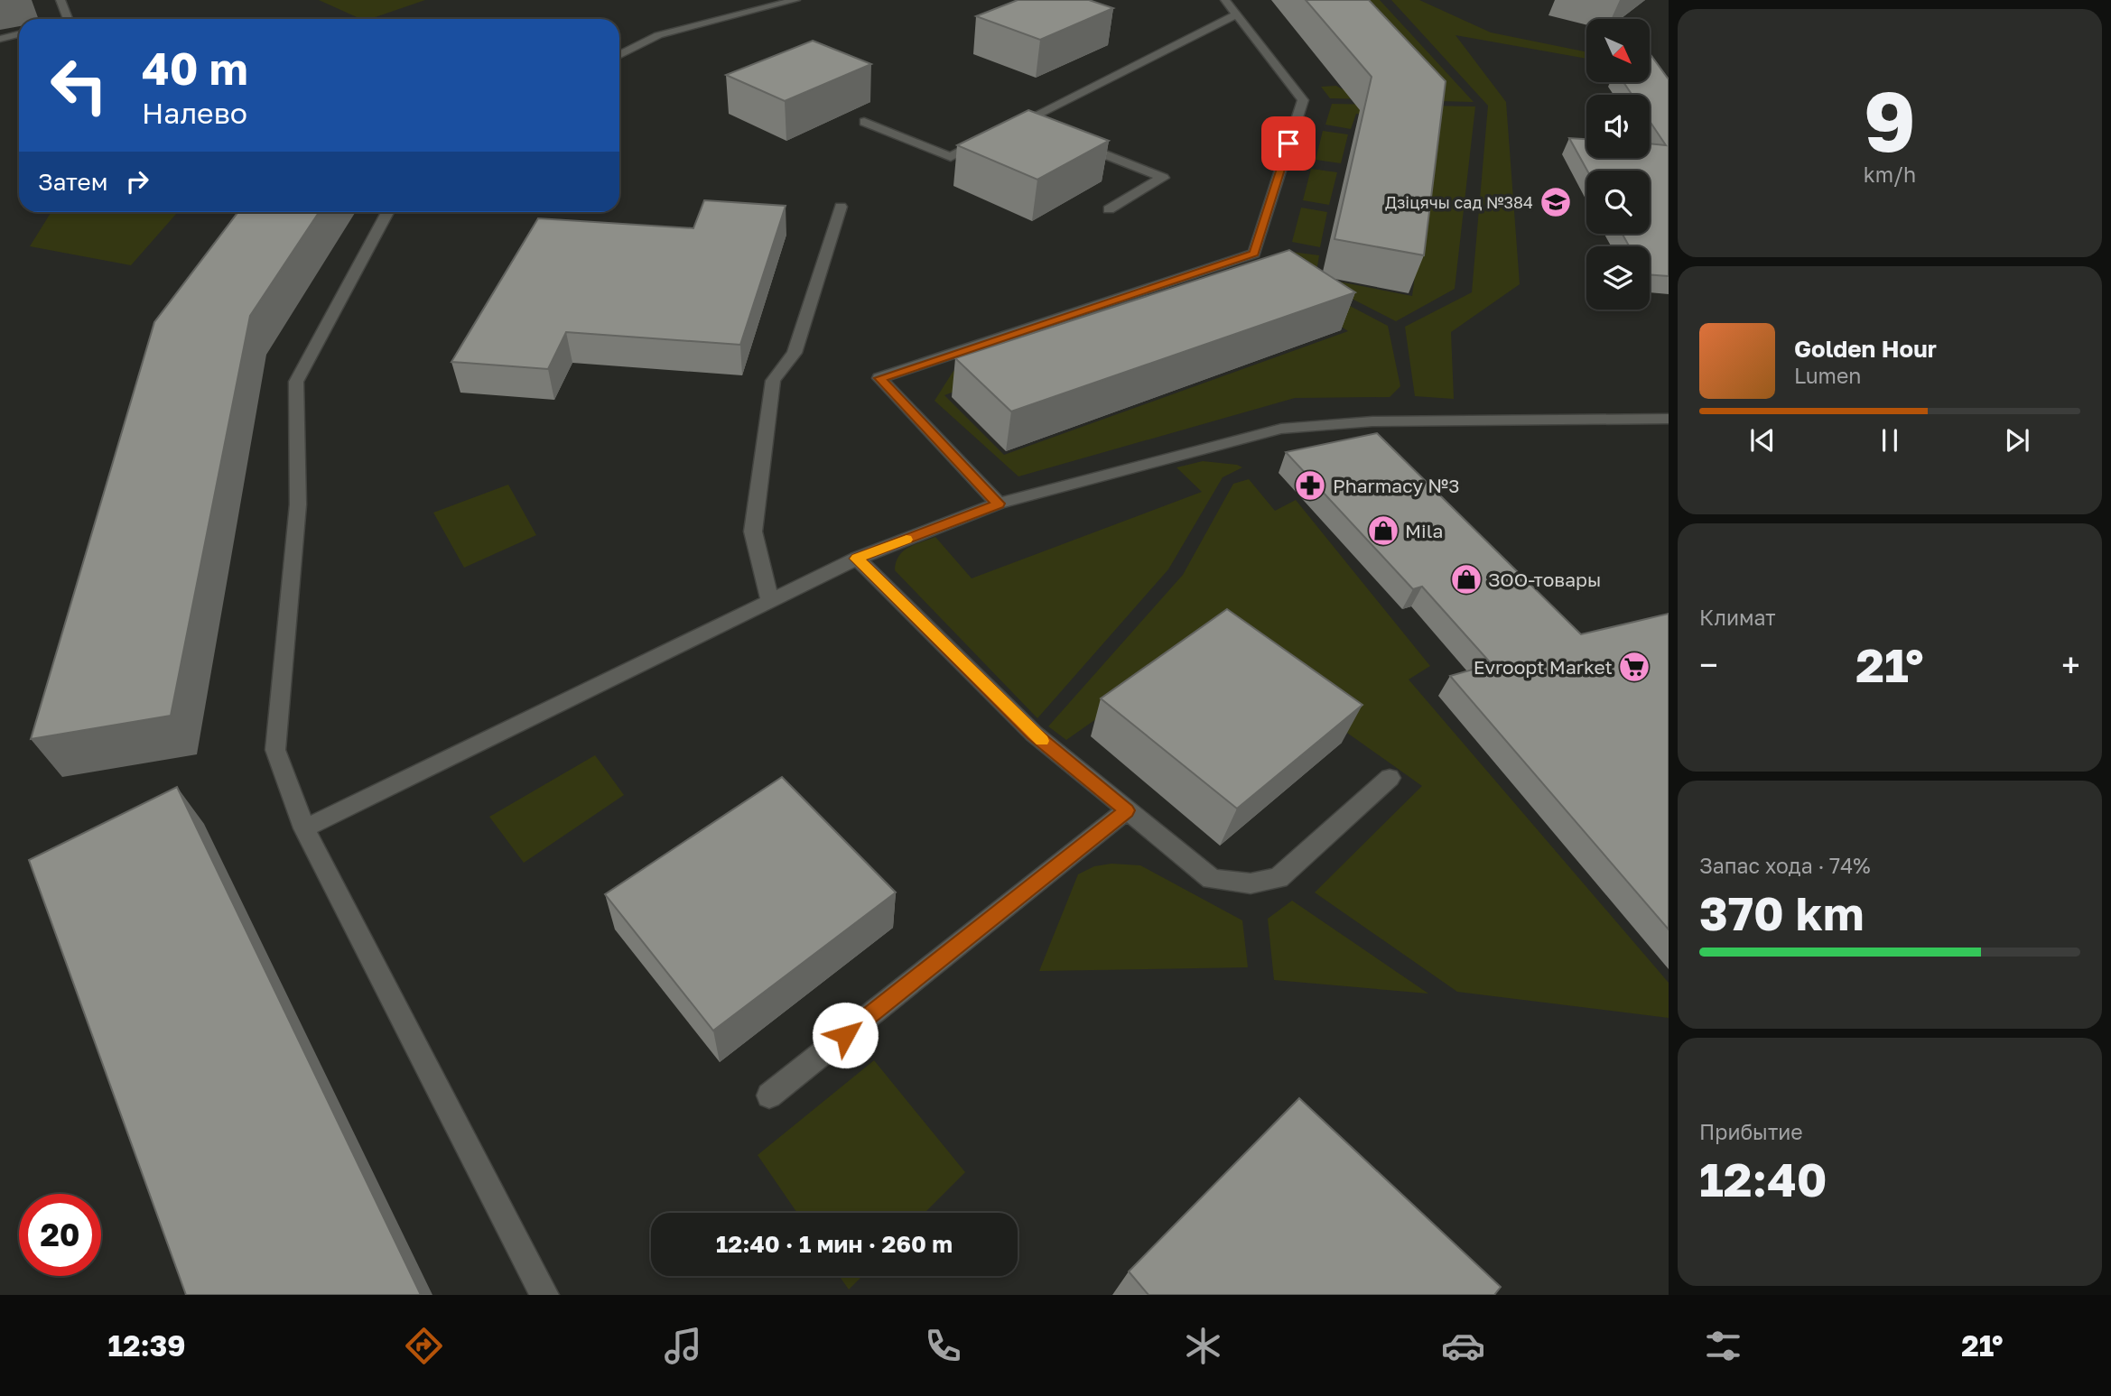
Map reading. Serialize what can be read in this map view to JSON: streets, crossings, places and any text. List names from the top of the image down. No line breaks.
{"places":{"school or university":["Дзіцячы сад №384"],"pharmacy":["Pharmacy №3"],"shop":["Mila","ЗОО-товары"],"supermarket":["Evroopt Market"]},"north":"bottom right","page":{"tile":[["9","km/h"],"Климат",["Запас хода · 74%","370 km"],["Прибытие","12:40"]],"turn":["40 m","Налево"],"then":"Затем","song":["Golden Hour","Lumen"],"heat":["−","21°","+"],"limit":"20","trip":"12:40 · 1 мин · 260 m","tabs":["12:39","21°"]}}
